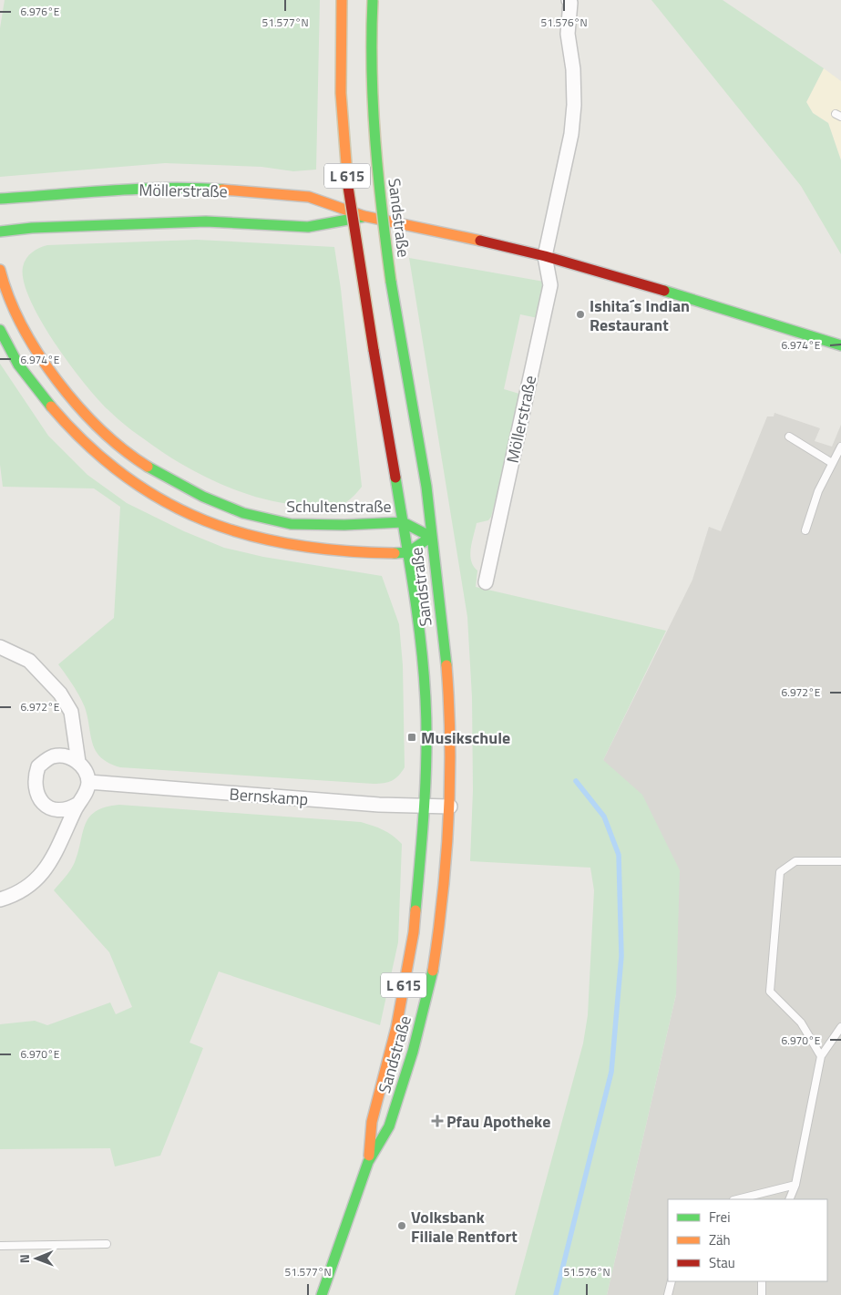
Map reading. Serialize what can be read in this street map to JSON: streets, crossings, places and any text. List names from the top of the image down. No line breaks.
{"streets":{"main road":["L 615","Möllerstraße","Sandstraße","Schultenstraße"],"street":["Bernskamp"]},"crossings":[["Sandstraße","Schultenstraße"],["Sandstraße","Bernskamp"]],"places":{"other":["Ishita´s Indian Restaurant","Volksbank Filiale Rentfort"],"transit":["Musikschule"],"health":["Pfau Apotheke"]},"legend":["Frei","Zäh","Stau"],"north":"left","coordinates":["6.976°E","51.577°N","51.576°N","6.974°E","6.972°E","6.970°E"]}
